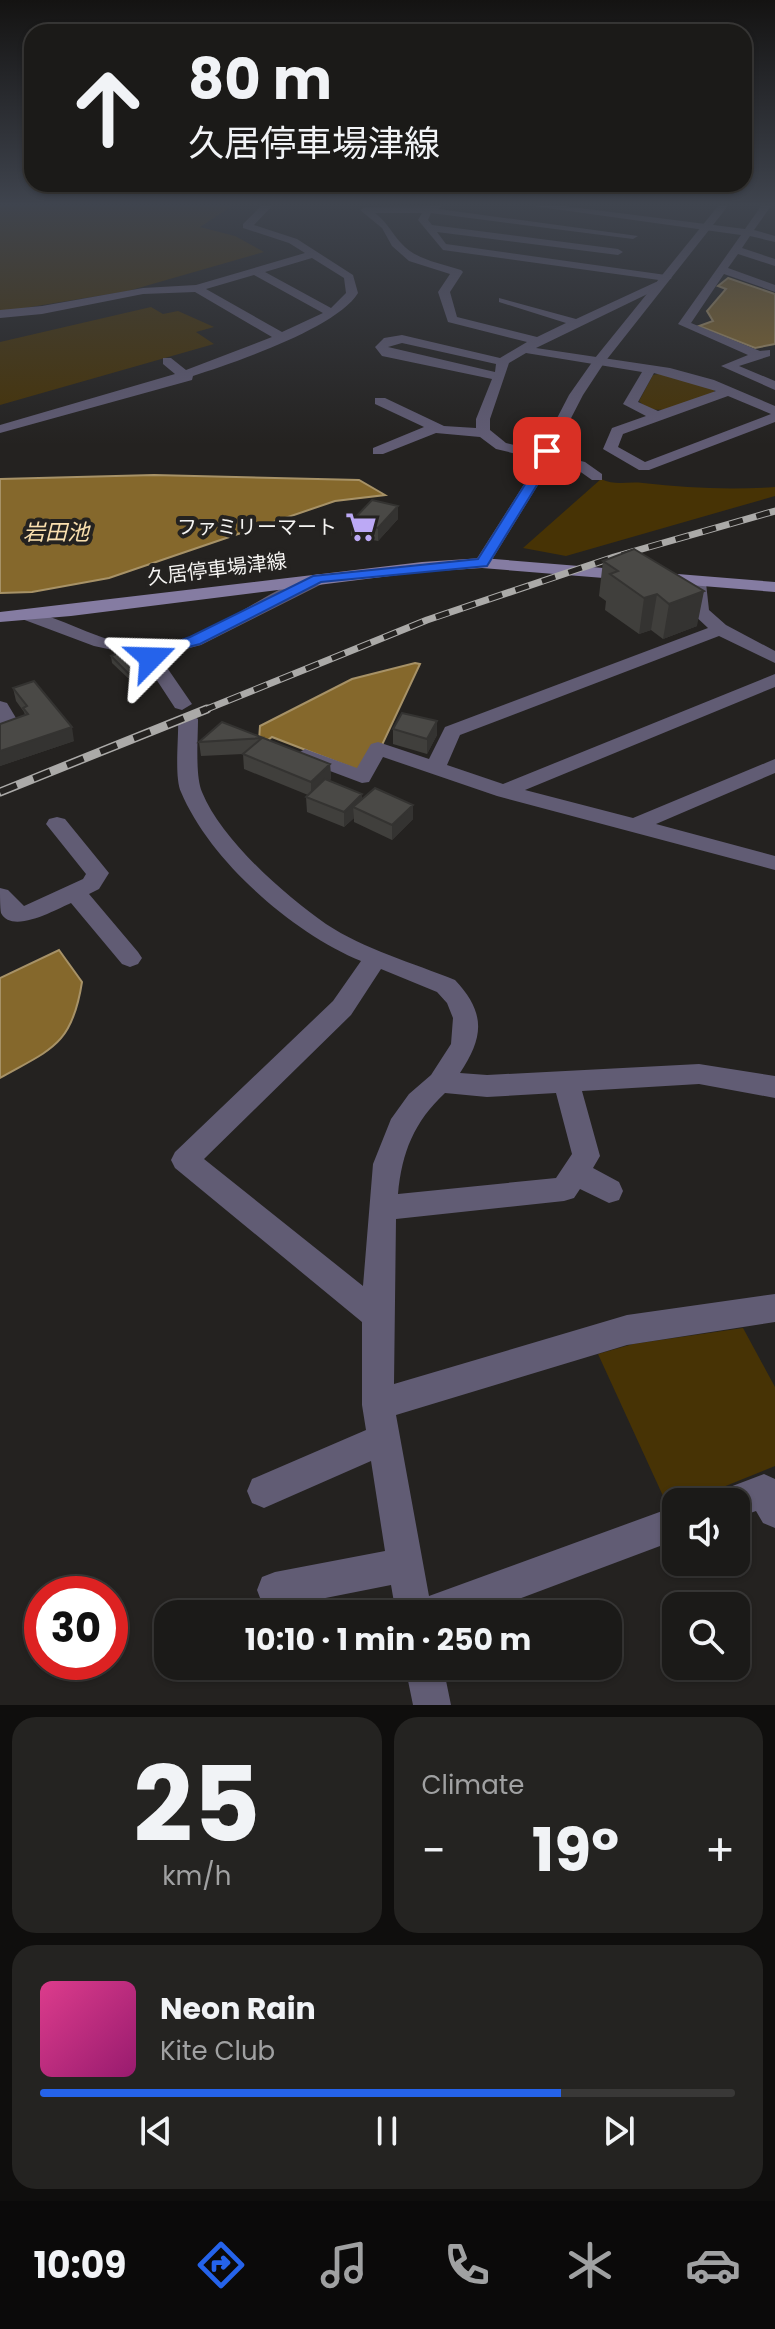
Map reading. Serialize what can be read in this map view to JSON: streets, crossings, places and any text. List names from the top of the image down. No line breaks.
{"streets":{"main road":["久居停車場津線"]},"water":["岩田池"],"places":{"supermarket":["ファミリーマート"]},"page":{"turn":["80 m","久居停車場津線"],"limit":"30","trip":"10:10 · 1 min · 250 m","tile":[["25","km/h"],"Climate"],"heat":["−","19°","+"],"song":["Neon Rain","Kite Club"],"tabs":"10:09"}}
